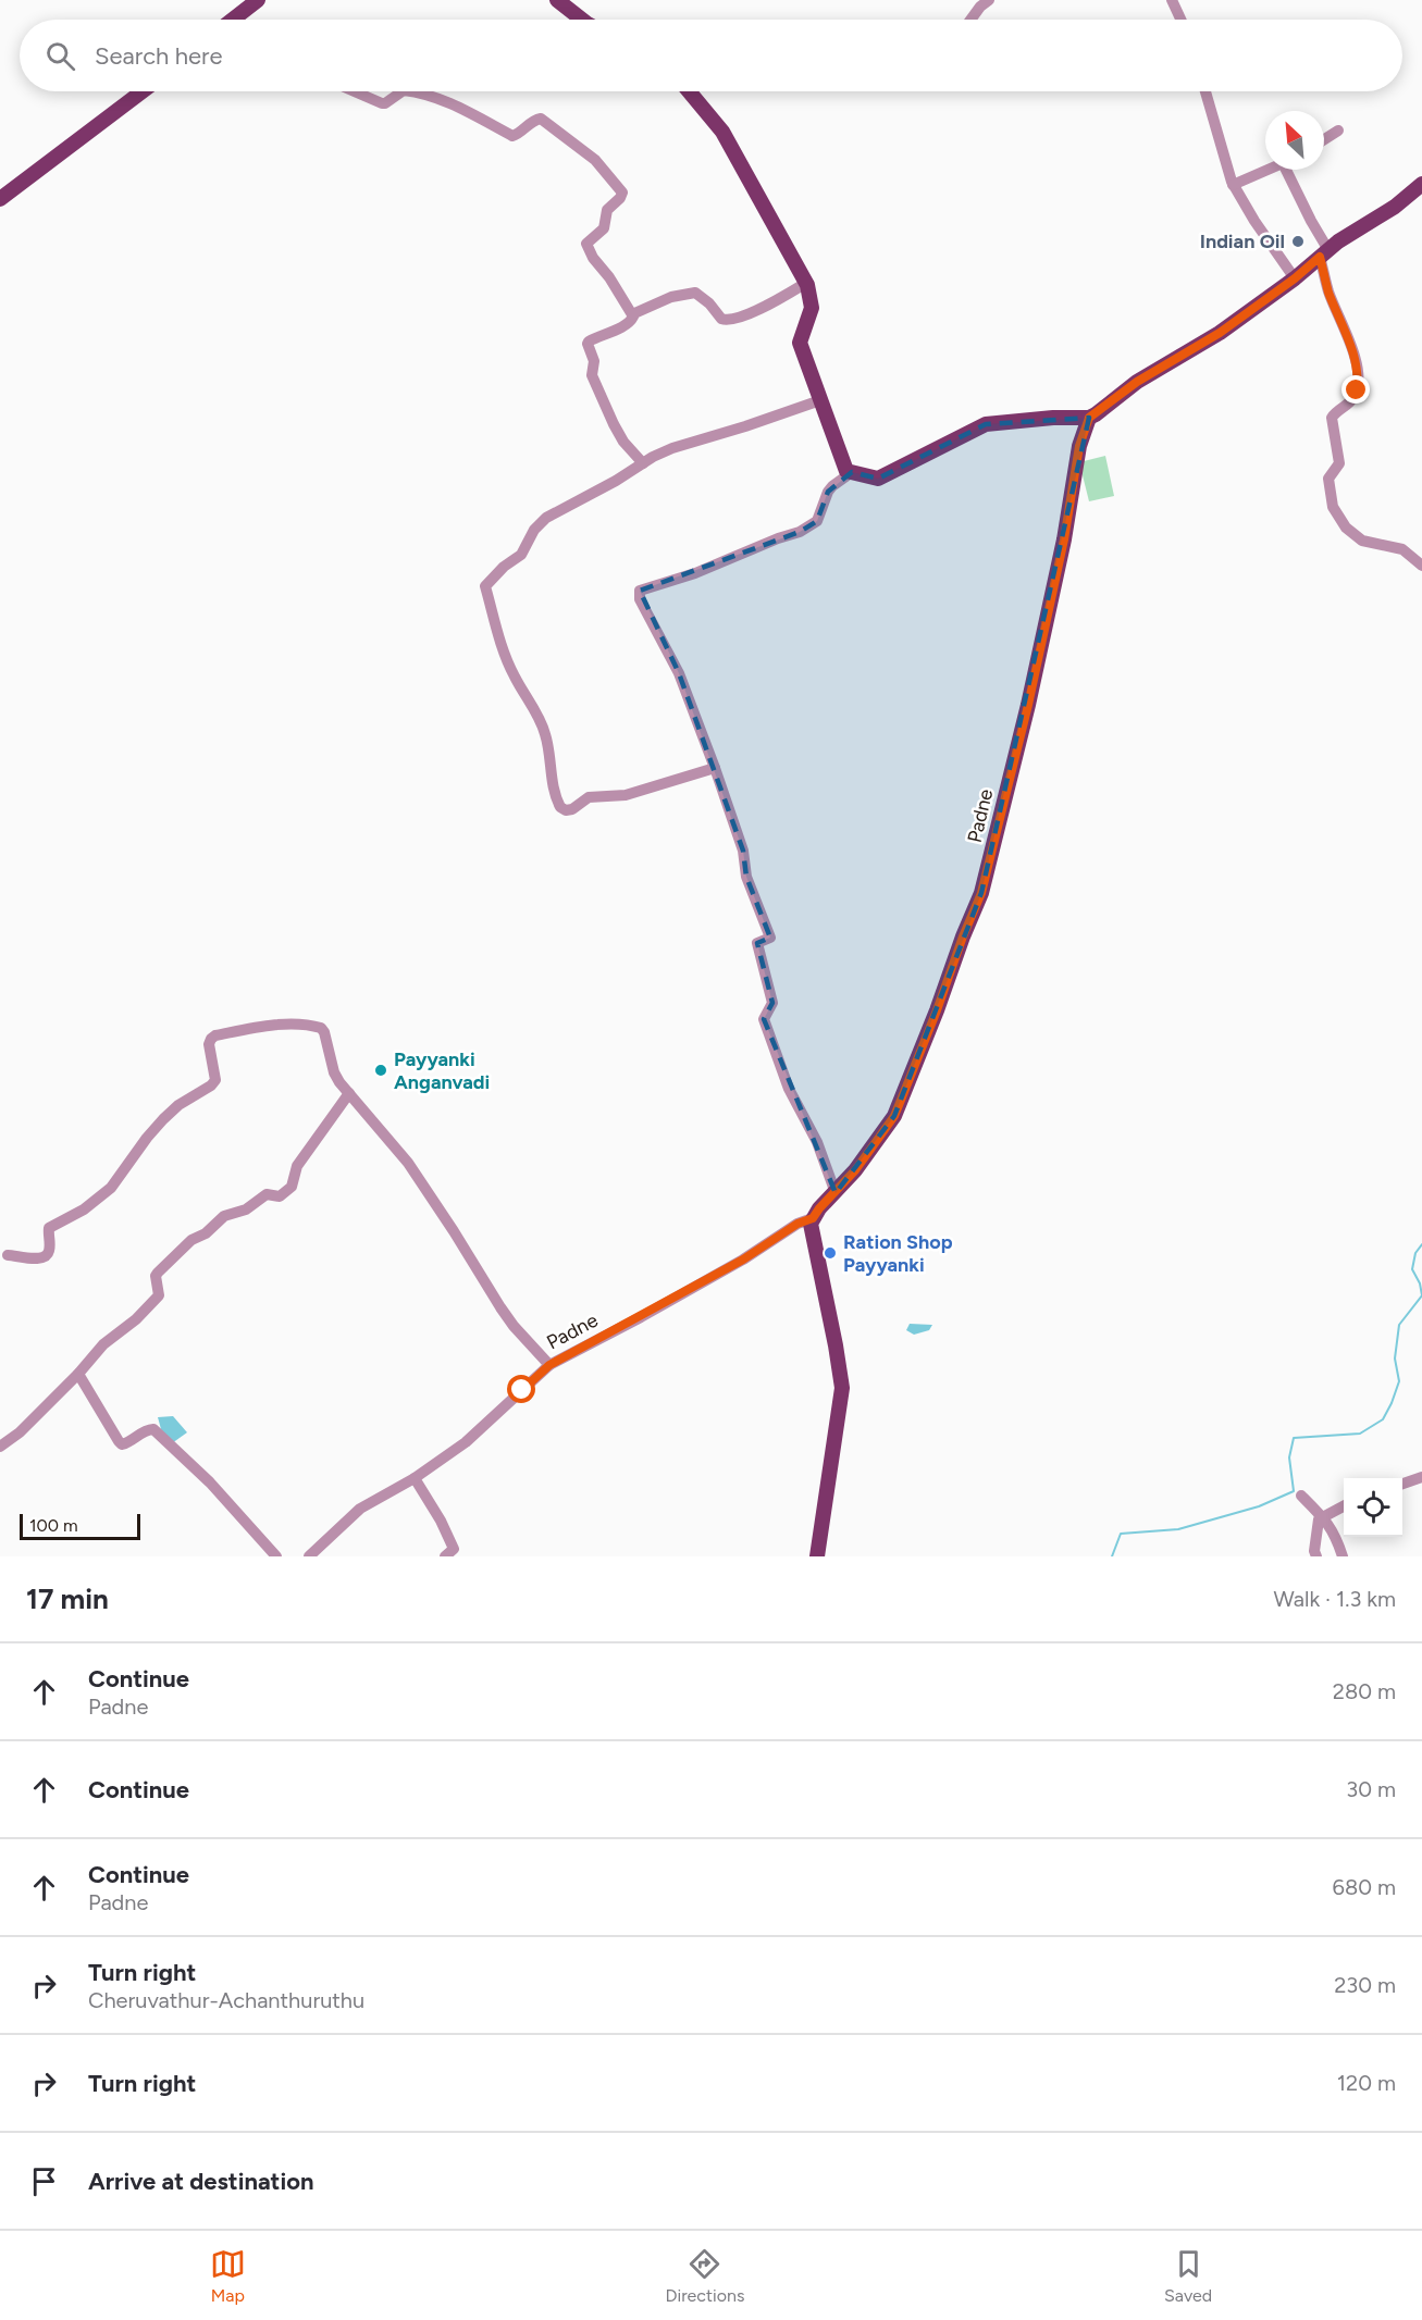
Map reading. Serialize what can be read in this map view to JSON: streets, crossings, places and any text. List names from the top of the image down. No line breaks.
{"streets":{"main road":["Padne"]},"places":["Indian Oil","Payyanki Anganvadi","Ration Shop Payyanki"],"scale_bar":"100 m","north":"top left","page":{"search":"Search here","scale":"100 m","heading":["17 min","Walk · 1.3 km"],"list":[["Continue","Padne","280 m"],["Continue","30 m"],["Continue","Padne","680 m"],["Turn right","Cheruvathur-Achanthuruthu","230 m"],["Turn right","120 m"],"Arrive at destination"],"nav":["Map","Directions","Saved"]}}
